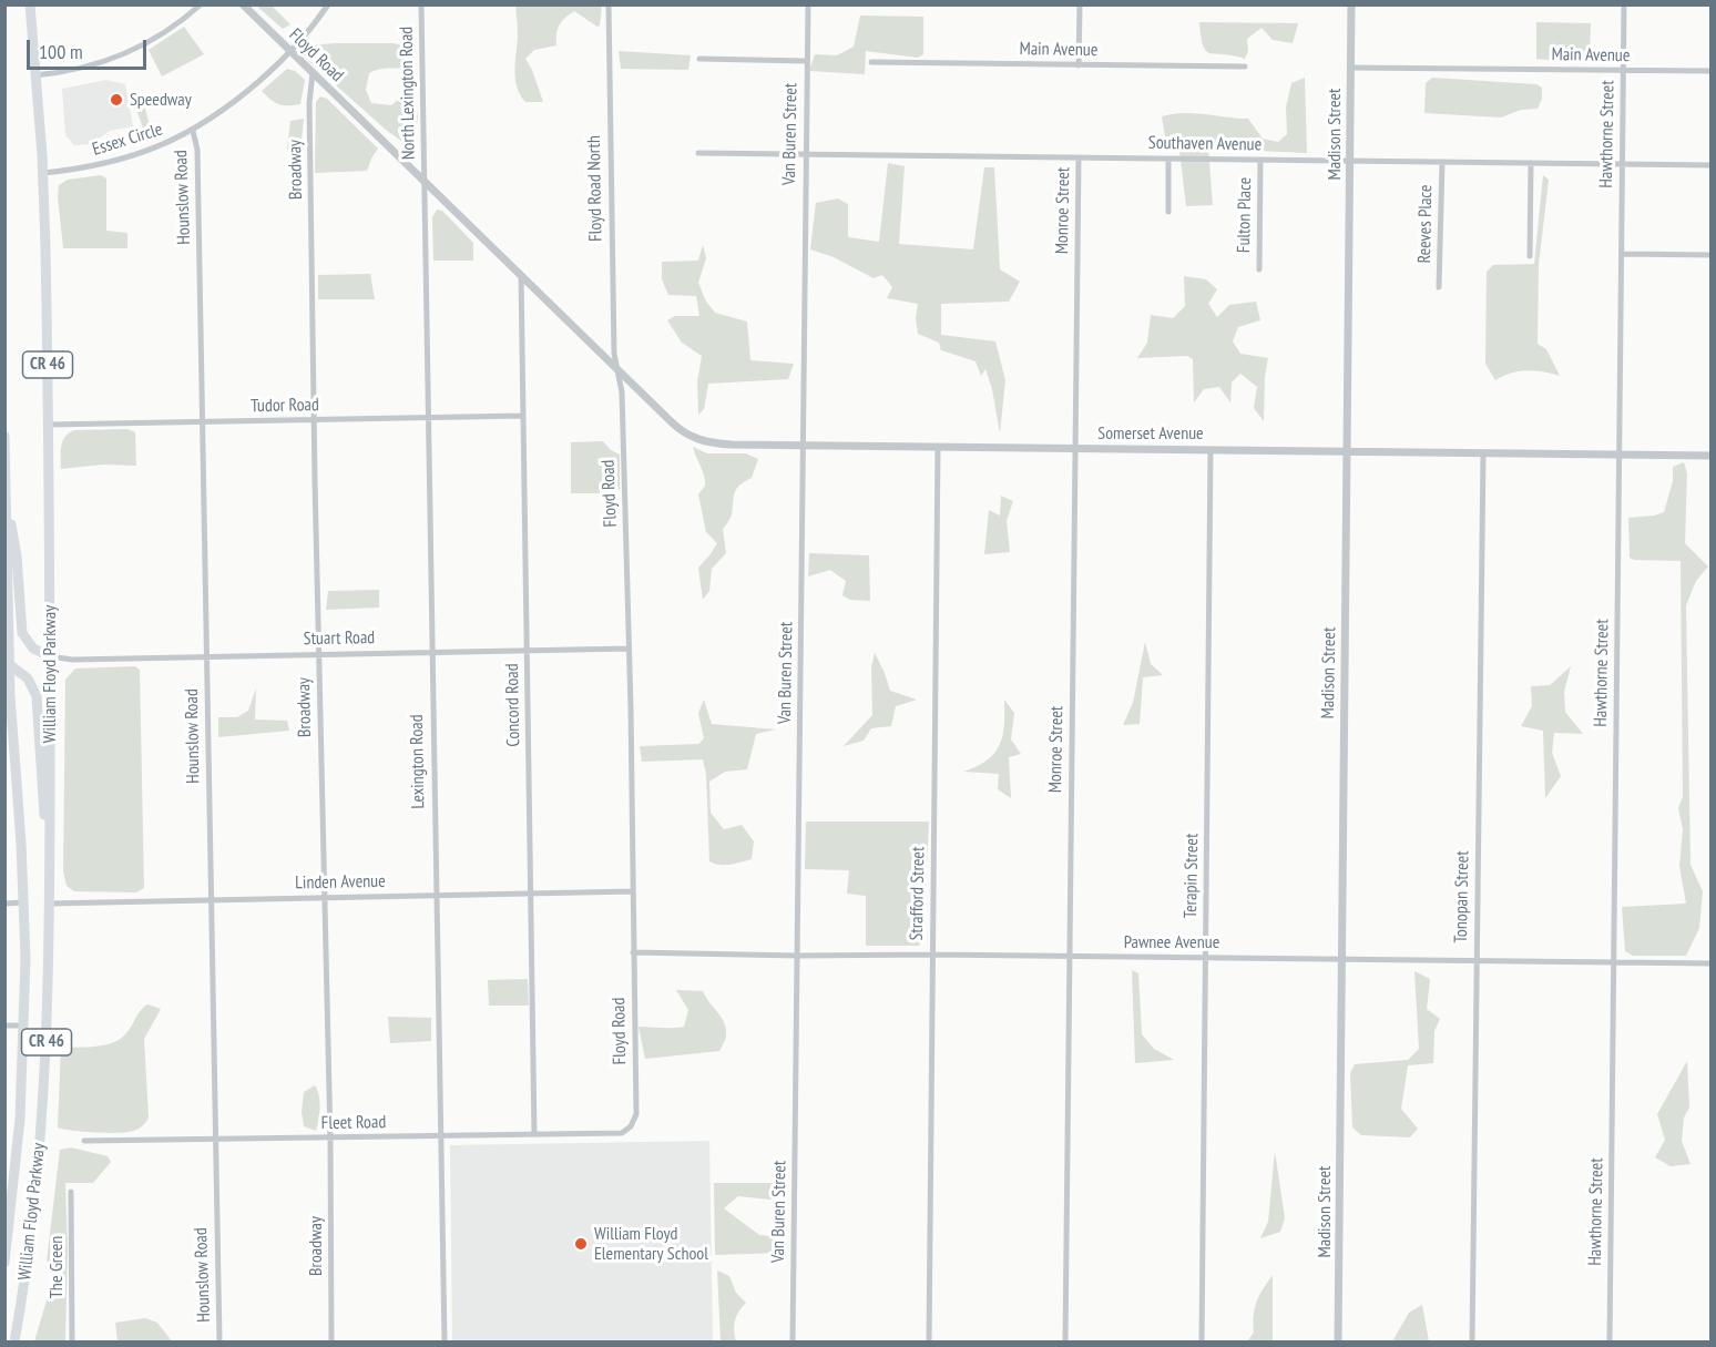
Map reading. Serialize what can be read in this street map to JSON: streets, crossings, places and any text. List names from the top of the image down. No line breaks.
{"streets":{"highway":["CR 46","William Floyd Parkway"],"street":["Main Avenue","Floyd Road","North Lexington Road","Van Buren Street","Madison Street","Hawthorne Street","Essex Circle","Southaven Avenue","Broadway","Floyd Road North","Hounslow Road","Monroe Street","Fulton Place","Reeves Place","Tudor Road","Somerset Avenue","Stuart Road","Concord Road","Lexington Road","Terapin Street","Linden Avenue","Strafford Street","Tonopan Street","Pawnee Avenue","Fleet Road","The Green"]},"crossings":[["Main Avenue","Madison Street"],["Main Avenue","Hawthorne Street"],["Floyd Road","North Lexington Road"],["Floyd Road","Essex Circle"],["Floyd Road","Broadway"],["Floyd Road","Floyd Road North"],["Floyd Road","Somerset Avenue"],["Floyd Road","Stuart Road"],["Floyd Road","Concord Road"],["Floyd Road","Lexington Road"],["Floyd Road","Linden Avenue"],["Floyd Road","Pawnee Avenue"],["Floyd Road","Fleet Road"],["North Lexington Road","Lexington Road"],["Van Buren Street","Southaven Avenue"],["Van Buren Street","Somerset Avenue"],["Van Buren Street","Pawnee Avenue"],["Madison Street","Southaven Avenue"],["Madison Street","Somerset Avenue"],["Madison Street","Pawnee Avenue"],["Hawthorne Street","Southaven Avenue"],["Hawthorne Street","Somerset Avenue"],["Hawthorne Street","Pawnee Avenue"],["Essex Circle","Hounslow Road"],["Essex Circle","William Floyd Parkway"],["Southaven Avenue","Monroe Street"],["Southaven Avenue","Fulton Place"],["Southaven Avenue","Reeves Place"],["Broadway","Tudor Road"],["Broadway","Stuart Road"],["Broadway","Linden Avenue"],["Broadway","Fleet Road"],["Floyd Road North","Somerset Avenue"],["Hounslow Road","Tudor Road"],["Hounslow Road","Stuart Road"],["Hounslow Road","Linden Avenue"],["Hounslow Road","Fleet Road"],["Monroe Street","Somerset Avenue"],["Monroe Street","Pawnee Avenue"],["Tudor Road","William Floyd Parkway"],["Tudor Road","Concord Road"],["Tudor Road","Lexington Road"],["Somerset Avenue","Terapin Street"],["Somerset Avenue","Strafford Street"],["Somerset Avenue","Tonopan Street"],["Stuart Road","William Floyd Parkway"],["Stuart Road","Concord Road"],["Stuart Road","Lexington Road"],["William Floyd Parkway","Linden Avenue"],["Concord Road","Linden Avenue"],["Concord Road","Fleet Road"],["Lexington Road","Linden Avenue"],["Lexington Road","Fleet Road"],["Terapin Street","Pawnee Avenue"],["Strafford Street","Pawnee Avenue"],["Tonopan Street","Pawnee Avenue"]],"places":["Speedway","William Floyd Elementary School"],"scale_bar":"100 m"}
